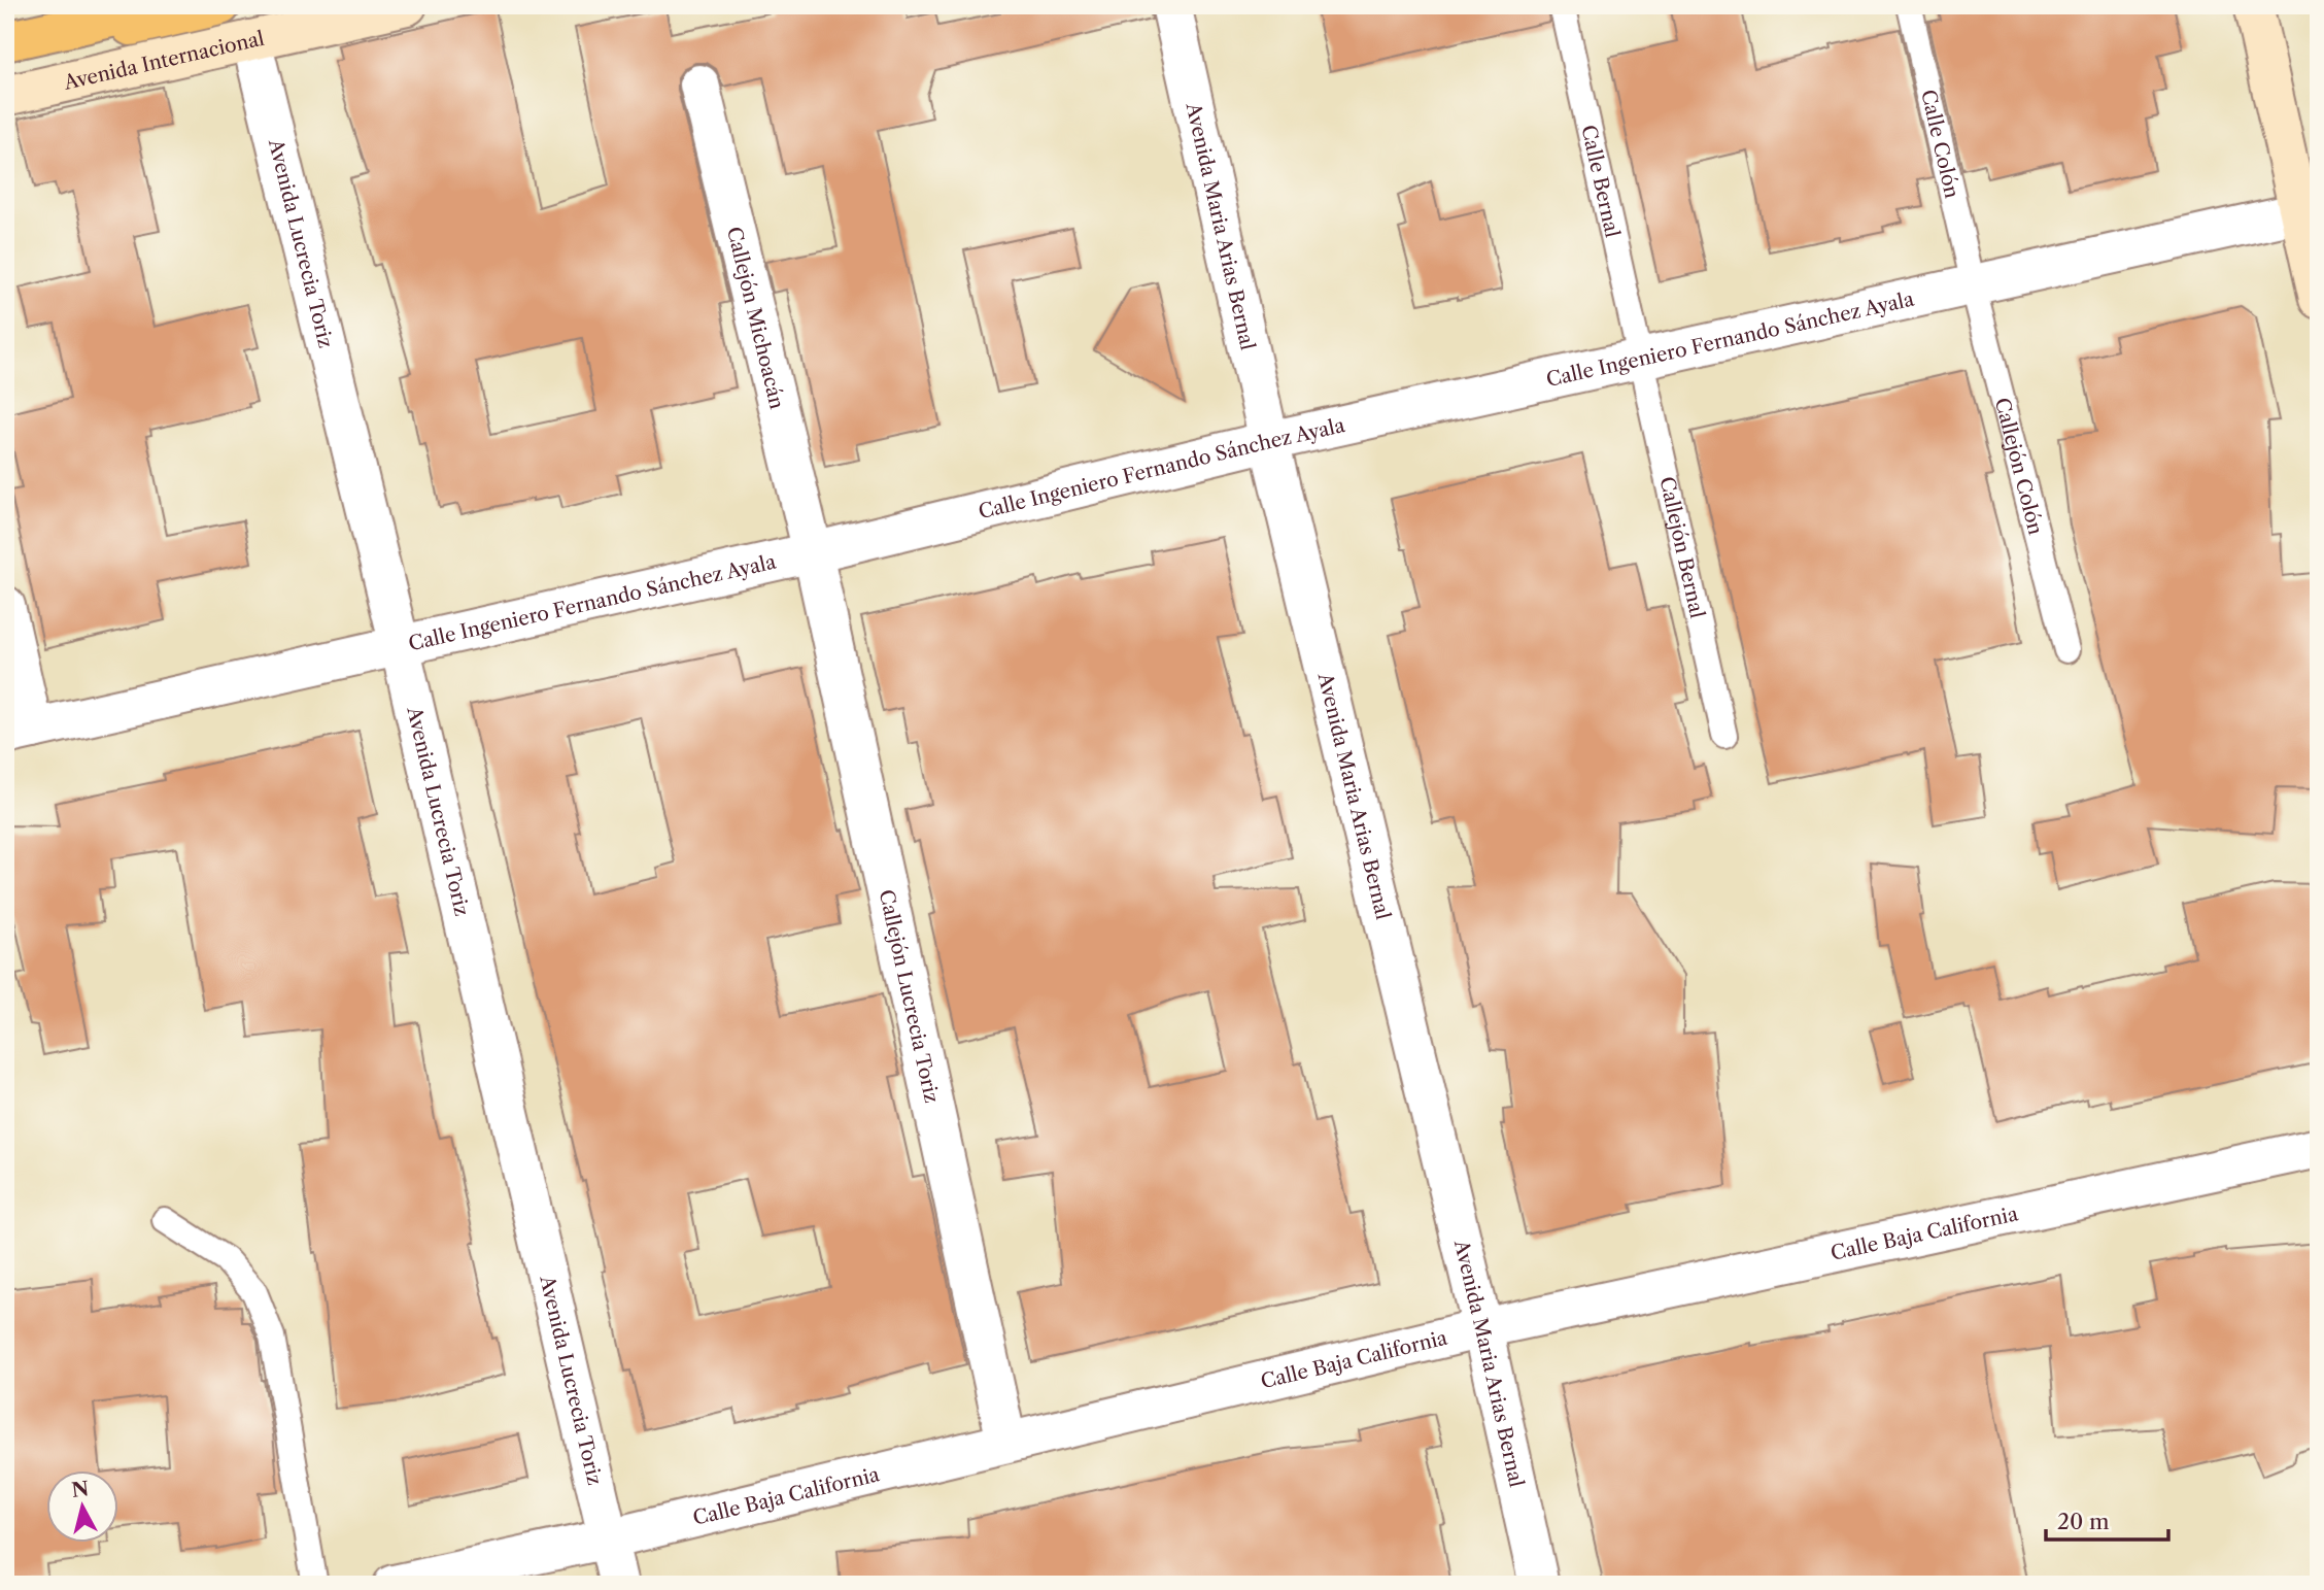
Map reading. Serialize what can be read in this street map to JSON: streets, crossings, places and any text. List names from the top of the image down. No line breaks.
{"streets":{"highway":["Avenida Internacional"],"street":["Avenida Maria Arias Bernal","Avenida Lucrecia Toriz","Callejón Michoacán","Calle Ingeniero Fernando Sánchez Ayala","Callejón Lucrecia Toriz","Calle Baja California"],"lane":["Calle Colón","Calle Bernal","Callejón Colón","Callejón Bernal"]},"crossings":[["Avenida Internacional","Avenida Lucrecia Toriz"],["Calle Colón","Calle Ingeniero Fernando Sánchez Ayala"],["Calle Colón","Callejón Colón"],["Calle Bernal","Calle Ingeniero Fernando Sánchez Ayala"],["Calle Bernal","Callejón Bernal"],["Avenida Maria Arias Bernal","Calle Ingeniero Fernando Sánchez Ayala"],["Avenida Maria Arias Bernal","Calle Baja California"],["Avenida Lucrecia Toriz","Calle Ingeniero Fernando Sánchez Ayala"],["Avenida Lucrecia Toriz","Calle Baja California"],["Callejón Michoacán","Calle Ingeniero Fernando Sánchez Ayala"],["Callejón Michoacán","Callejón Lucrecia Toriz"],["Calle Ingeniero Fernando Sánchez Ayala","Callejón Colón"],["Calle Ingeniero Fernando Sánchez Ayala","Callejón Bernal"],["Calle Ingeniero Fernando Sánchez Ayala","Callejón Lucrecia Toriz"],["Callejón Lucrecia Toriz","Calle Baja California"]],"scale_bar":"20 m","north":"top"}
